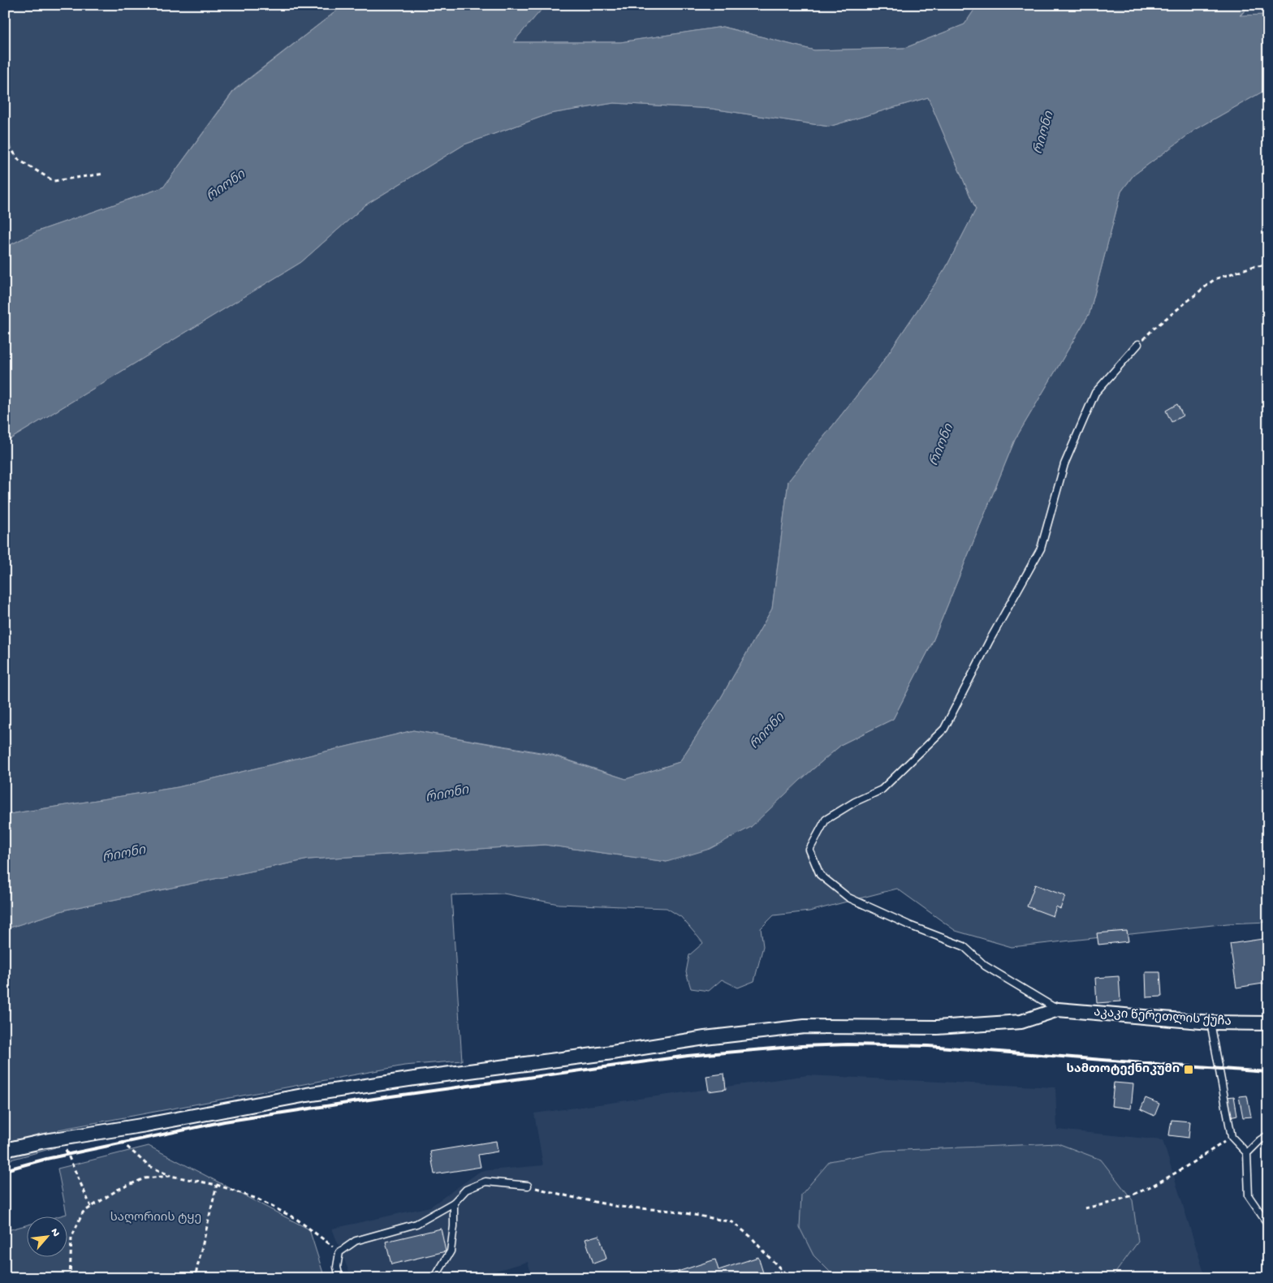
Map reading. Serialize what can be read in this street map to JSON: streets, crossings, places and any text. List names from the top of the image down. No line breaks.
{"streets":{"street":["აკაკი წერეთლის ქუჩა"]},"water":["რიონი"],"parks":["საღორიის ტყე"],"places":{"transit":["სამთოტექნიკუმი"]},"north":"top right"}
